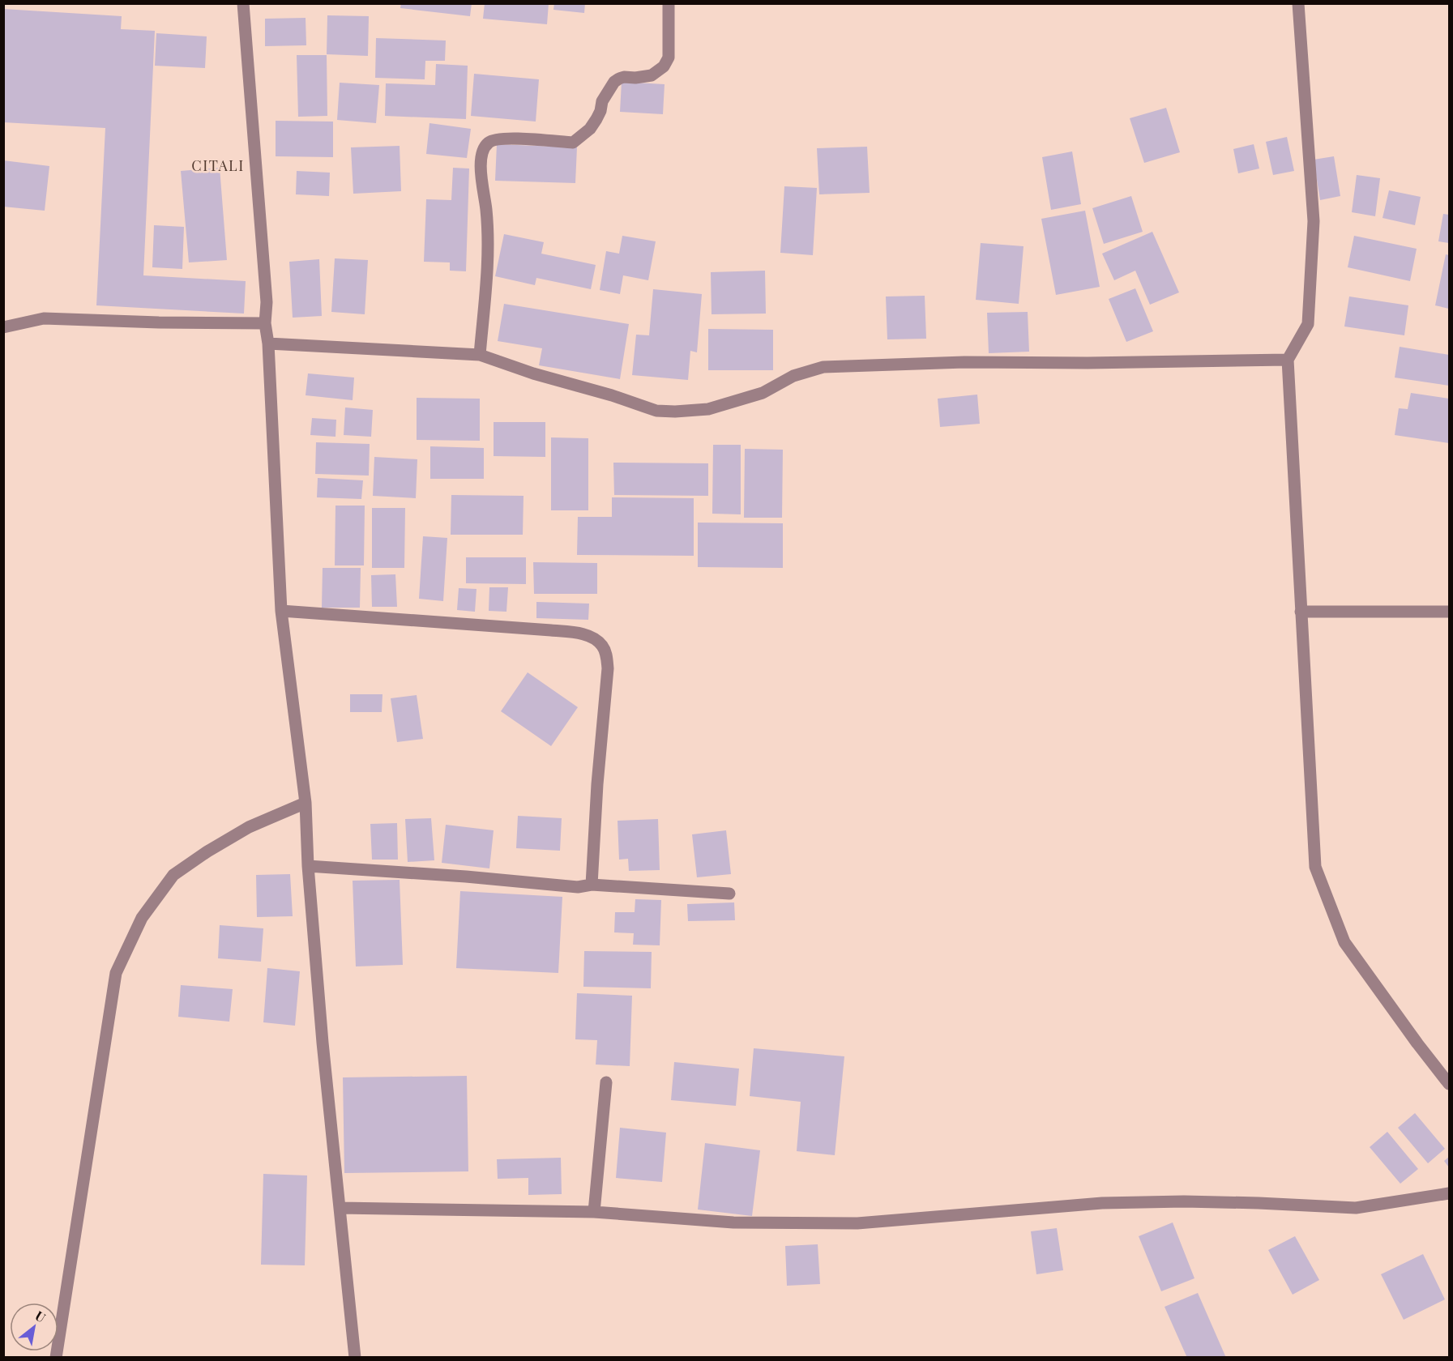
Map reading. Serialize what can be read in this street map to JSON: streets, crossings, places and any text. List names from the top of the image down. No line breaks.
{"districts":["CITALI"],"north":"top right"}
